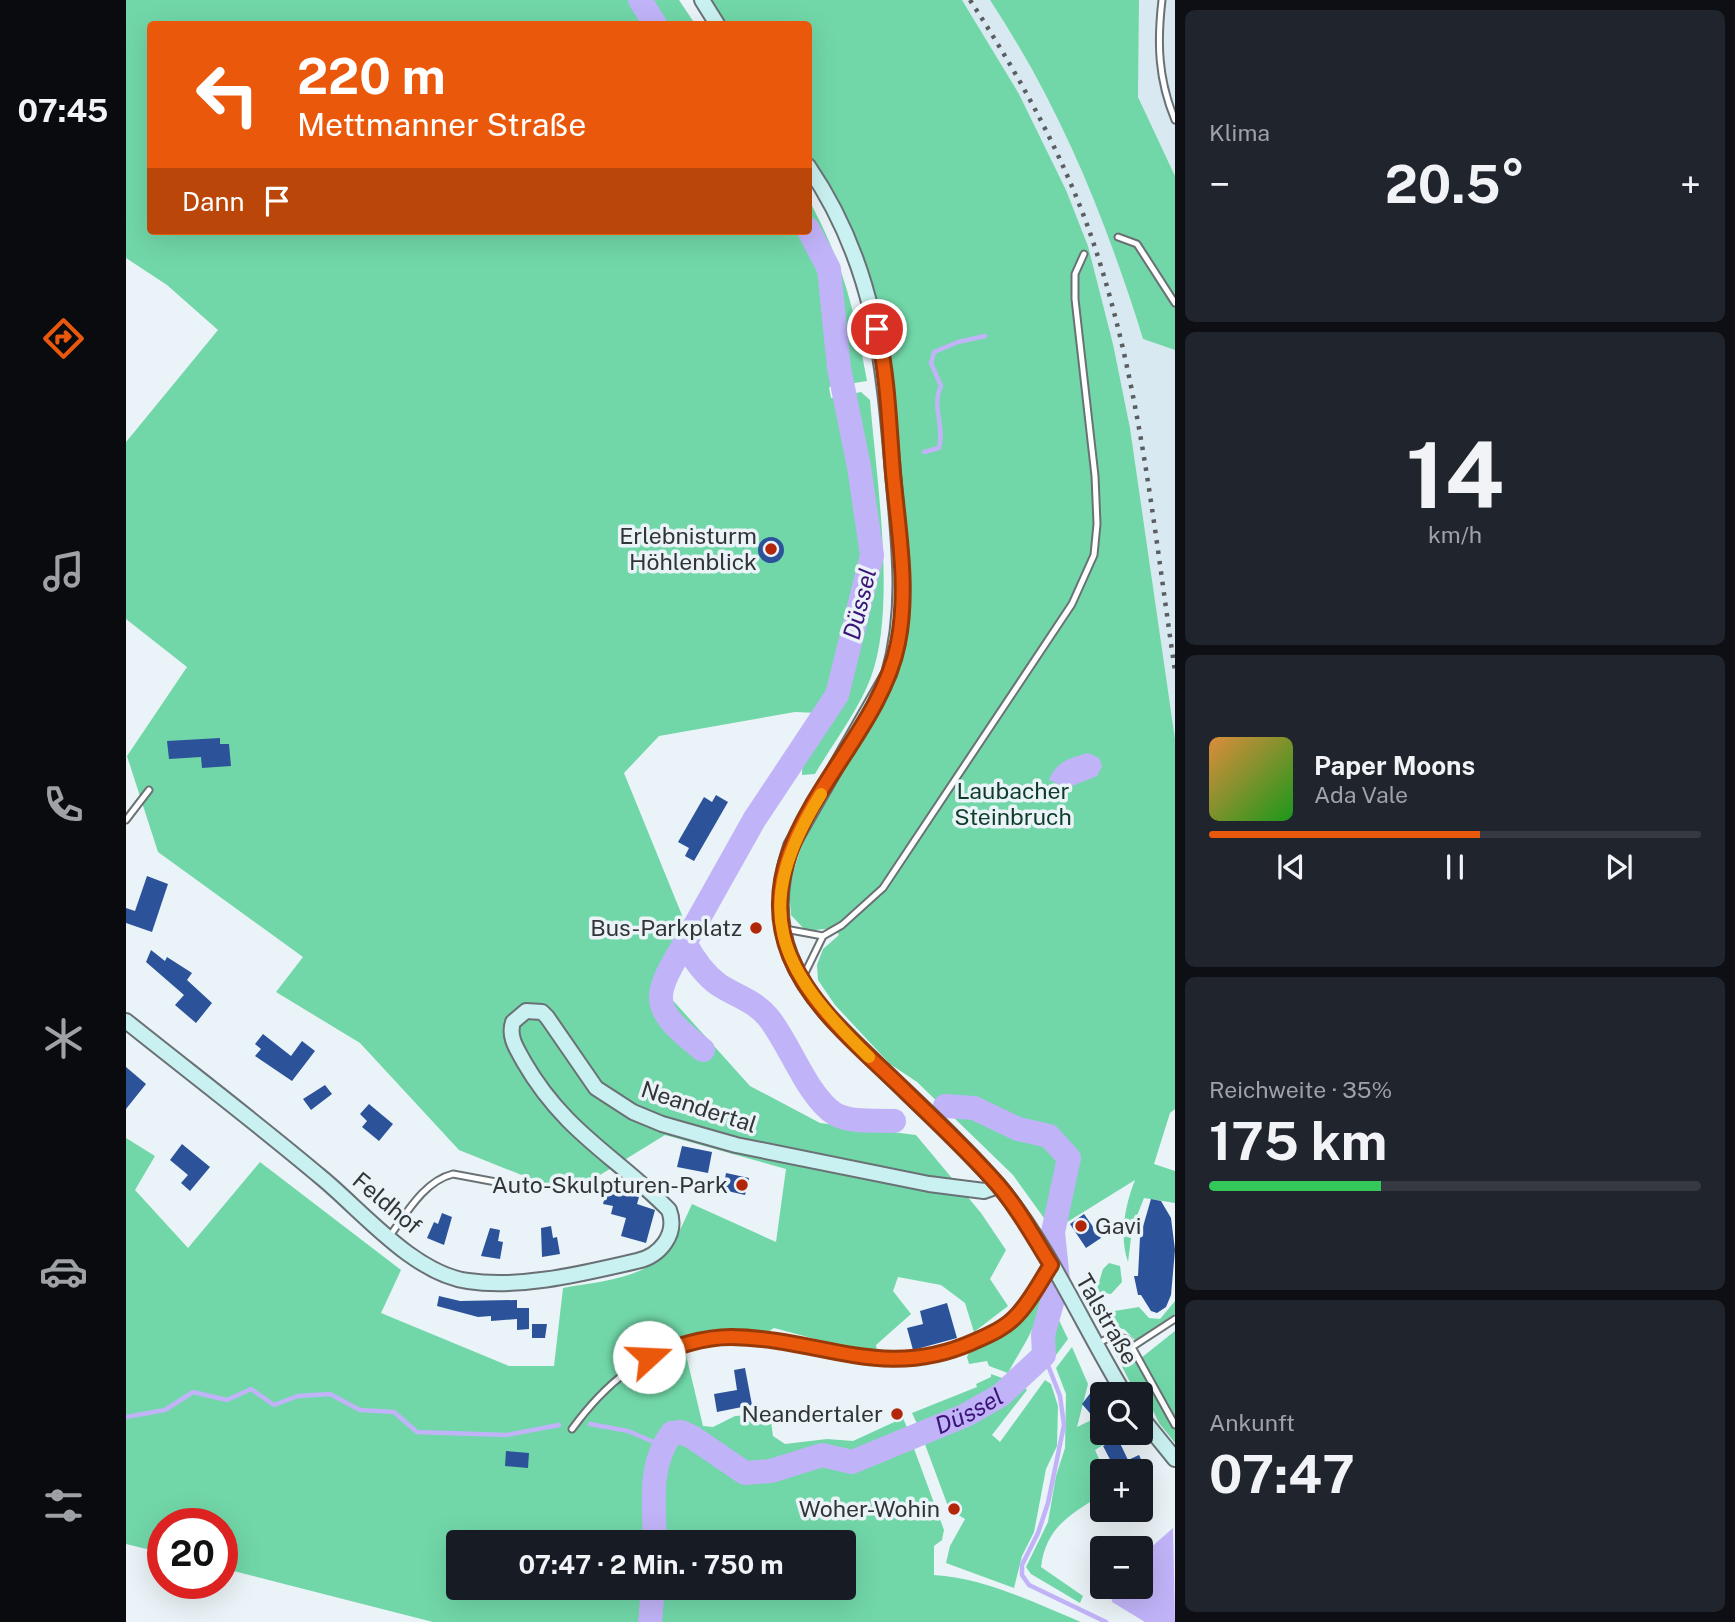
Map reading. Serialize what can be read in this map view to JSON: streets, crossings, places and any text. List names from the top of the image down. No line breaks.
{"streets":{"main road":["Neandertal","Feldhof","Talstraße"]},"crossings":[["Neandertal","Feldhof"],["Neandertal","Talstraße"]],"water":["Düssel"],"parks":["Laubacher Steinbruch"],"places":["Erlebnisturm Höhlenblick","Bus-Parkplatz","Auto-Skulpturen-Park","Gavi","Neandertaler","Woher-Wohin"],"page":{"tabs":"07:45","tile":["Klima",["14","km/h"],["Reichweite · 35%","175 km"],["Ankunft","07:47"]],"turn":["220 m","Mettmanner Straße"],"heat":["−","20.5°","+"],"then":"Dann","song":["Paper Moons","Ada Vale"],"map_buttons":["+","−"],"limit":"20","trip":"07:47 · 2 Min. · 750 m"}}
